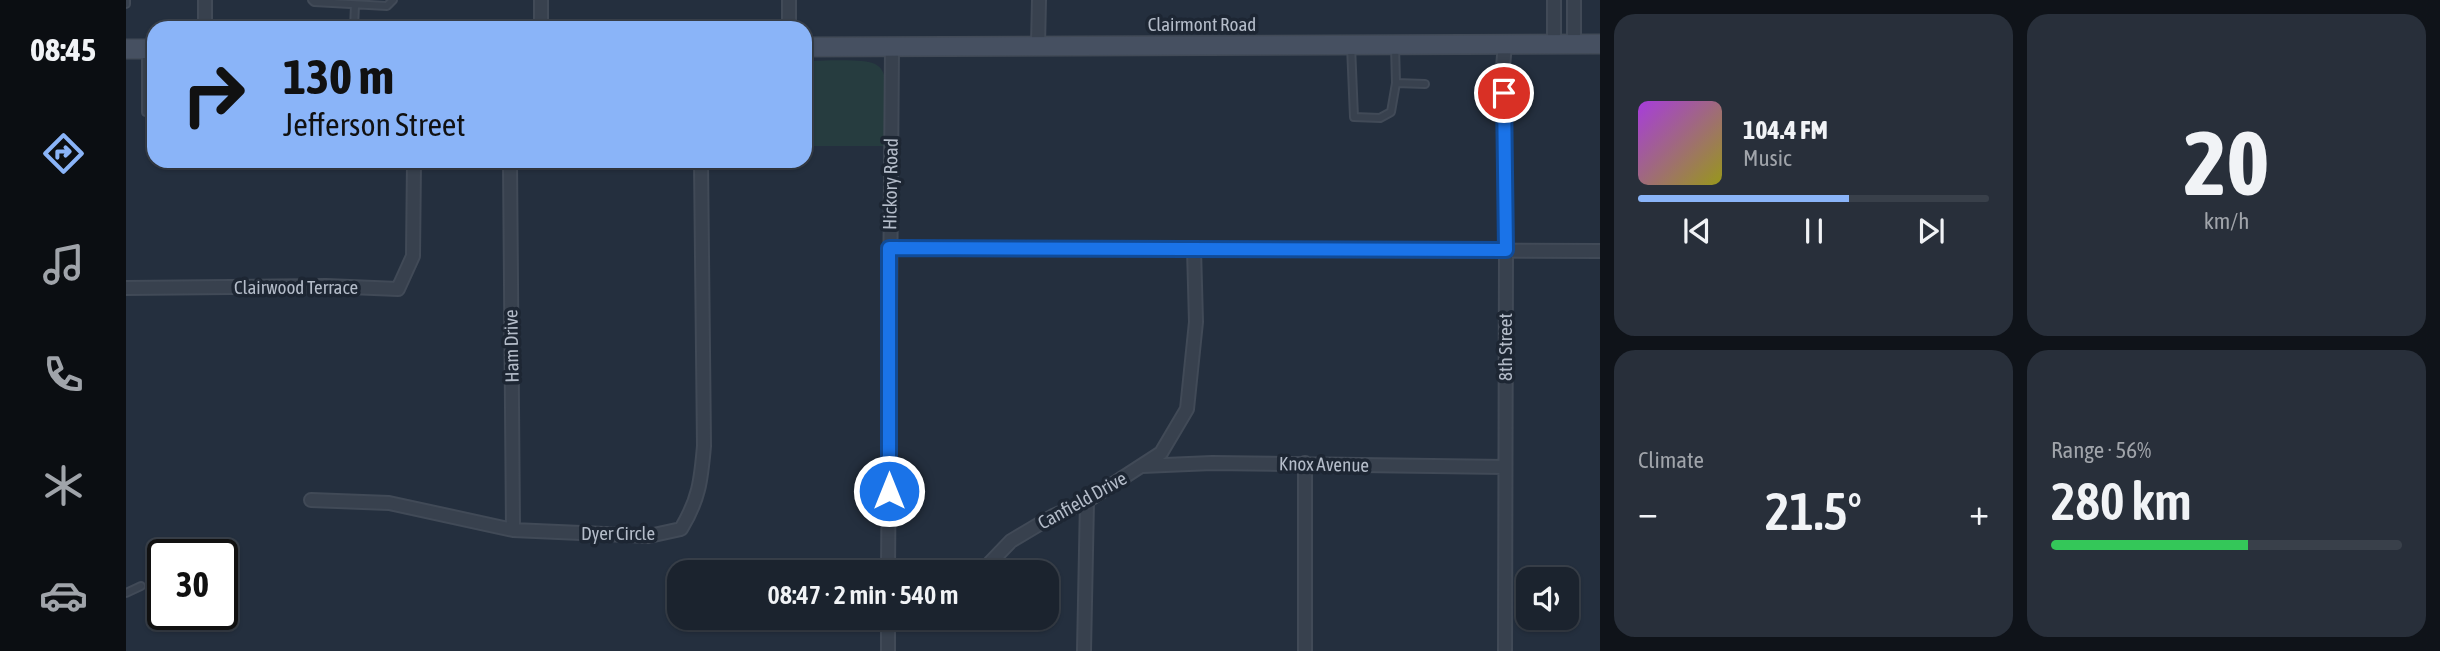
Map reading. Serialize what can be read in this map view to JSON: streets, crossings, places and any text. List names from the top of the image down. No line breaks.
{"streets":{"main road":["Clairmont Road"],"street":["Hickory Road","Clairwood Terrace","Ham Drive","8th Street","Knox Avenue","Canfield Drive","Dyer Circle"]},"crossings":[["Clairmont Road","Hickory Road"],["Clairmont Road","8th Street"],["Ham Drive","Dyer Circle"],["8th Street","Knox Avenue"],["Knox Avenue","Canfield Drive"]],"page":{"tabs":"08:45","tile":[["20","km/h"],"Climate",["Range · 56%","280 km"]],"turn":["130 m","Jefferson Street"],"song":["104.4 FM","Music"],"heat":["−","21.5°","+"],"limit":"30","trip":"08:47 · 2 min · 540 m"}}
